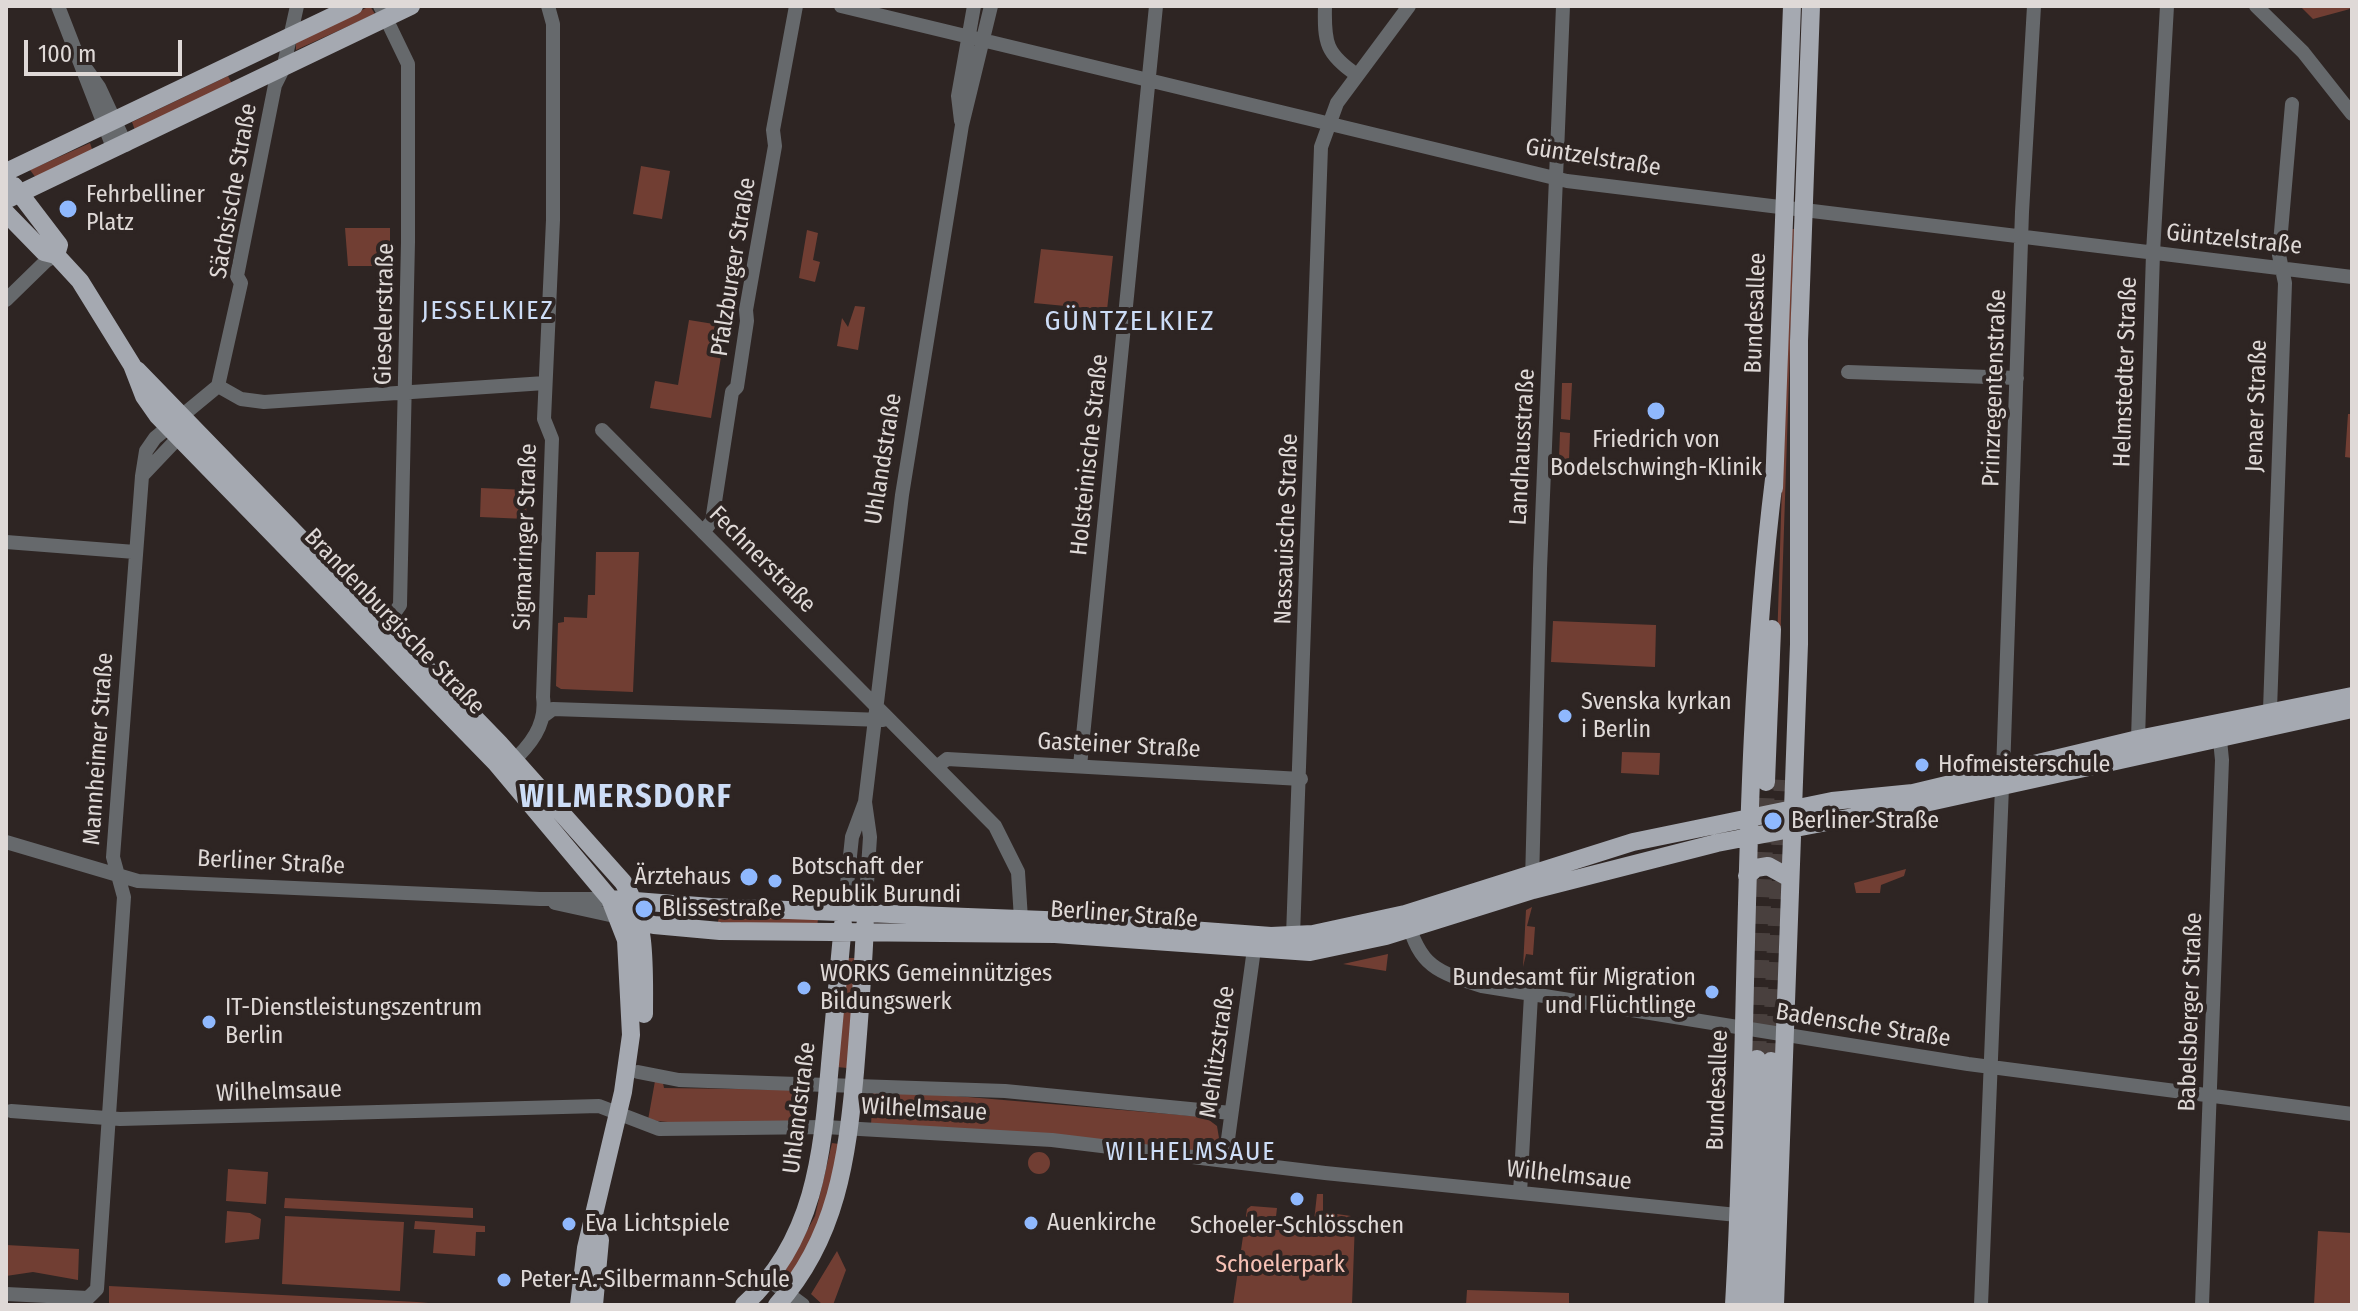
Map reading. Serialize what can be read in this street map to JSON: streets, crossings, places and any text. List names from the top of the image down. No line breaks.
{"streets":{"main road":["Bundesallee","Uhlandstraße","Brandenburgische Straße","Berliner Straße"],"street":["Güntzelstraße","Sächsische Straße","Pfalzburger Straße","Gieselerstraße","Helmstedter Straße","Prinzregentenstraße","Jenaer Straße","Landhausstraße","Holsteinische Straße","Nassauische Straße","Sigmaringer Straße","Fechnerstraße","Gasteiner Straße","Mannheimer Straße","Babelsberger Straße","Badensche Straße","Mehlitzstraße","Wilhelmsaue"]},"crossings":[["Güntzelstraße","Bundesallee"],["Güntzelstraße","Helmstedter Straße"],["Güntzelstraße","Prinzregentenstraße"],["Güntzelstraße","Jenaer Straße"],["Güntzelstraße","Landhausstraße"],["Güntzelstraße","Holsteinische Straße"],["Güntzelstraße","Uhlandstraße"],["Güntzelstraße","Nassauische Straße"],["Sächsische Straße","Mannheimer Straße"],["Pfalzburger Straße","Fechnerstraße"],["Bundesallee","Berliner Straße"],["Bundesallee","Badensche Straße"],["Bundesallee","Wilhelmsaue"],["Gieselerstraße","Brandenburgische Straße"],["Helmstedter Straße","Berliner Straße"],["Prinzregentenstraße","Berliner Straße"],["Prinzregentenstraße","Badensche Straße"],["Jenaer Straße","Berliner Straße"],["Landhausstraße","Berliner Straße"],["Holsteinische Straße","Gasteiner Straße"],["Uhlandstraße","Fechnerstraße"],["Uhlandstraße","Berliner Straße"],["Uhlandstraße","Wilhelmsaue"],["Nassauische Straße","Gasteiner Straße"],["Nassauische Straße","Berliner Straße"],["Brandenburgische Straße","Mannheimer Straße"],["Brandenburgische Straße","Berliner Straße"],["Mannheimer Straße","Berliner Straße"],["Mannheimer Straße","Wilhelmsaue"],["Berliner Straße","Babelsberger Straße"],["Berliner Straße","Badensche Straße"],["Berliner Straße","Mehlitzstraße"],["Babelsberger Straße","Badensche Straße"],["Mehlitzstraße","Wilhelmsaue"]],"districts":["JESSELKIEZ","GÜNTZELKIEZ","WILMERSDORF","WILHELMSAUE"],"parks":["Schoelerpark"],"places":["Fehrbelliner Platz","Friedrich von Bodelschwingh-Klinik","Svenska kyrkan i Berlin","Hofmeisterschule","Berliner Straße","Ärztehaus","Botschaft der Republik Burundi","Blissestraße","WORKS Gemeinnütziges Bildungswerk","Bundesamt für Migration und Flüchtlinge","IT-Dienstleistungszentrum Berlin","Schoeler-Schlösschen","Auenkirche","Eva Lichtspiele","Peter-A.-Silbermann-Schule"],"scale_bar":"100 m"}
